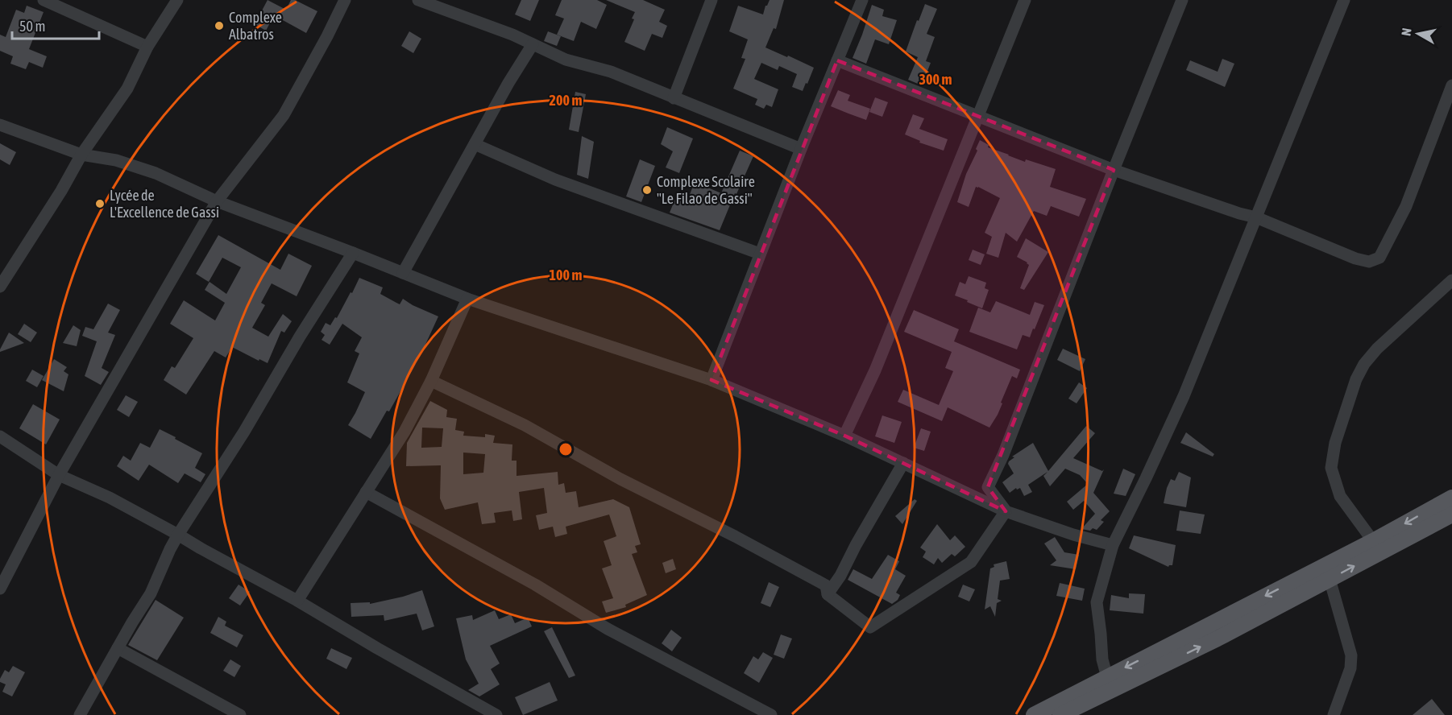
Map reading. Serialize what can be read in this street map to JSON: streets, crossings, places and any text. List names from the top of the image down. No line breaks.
{"places":["Complexe Albatros","Complexe Scolaire \"Le Filao de Gassi\"","Lycée de L'Excellence de Gassi"],"scale_bar":"50 m","north":"left","rings":["300 m","200 m","100 m"]}
